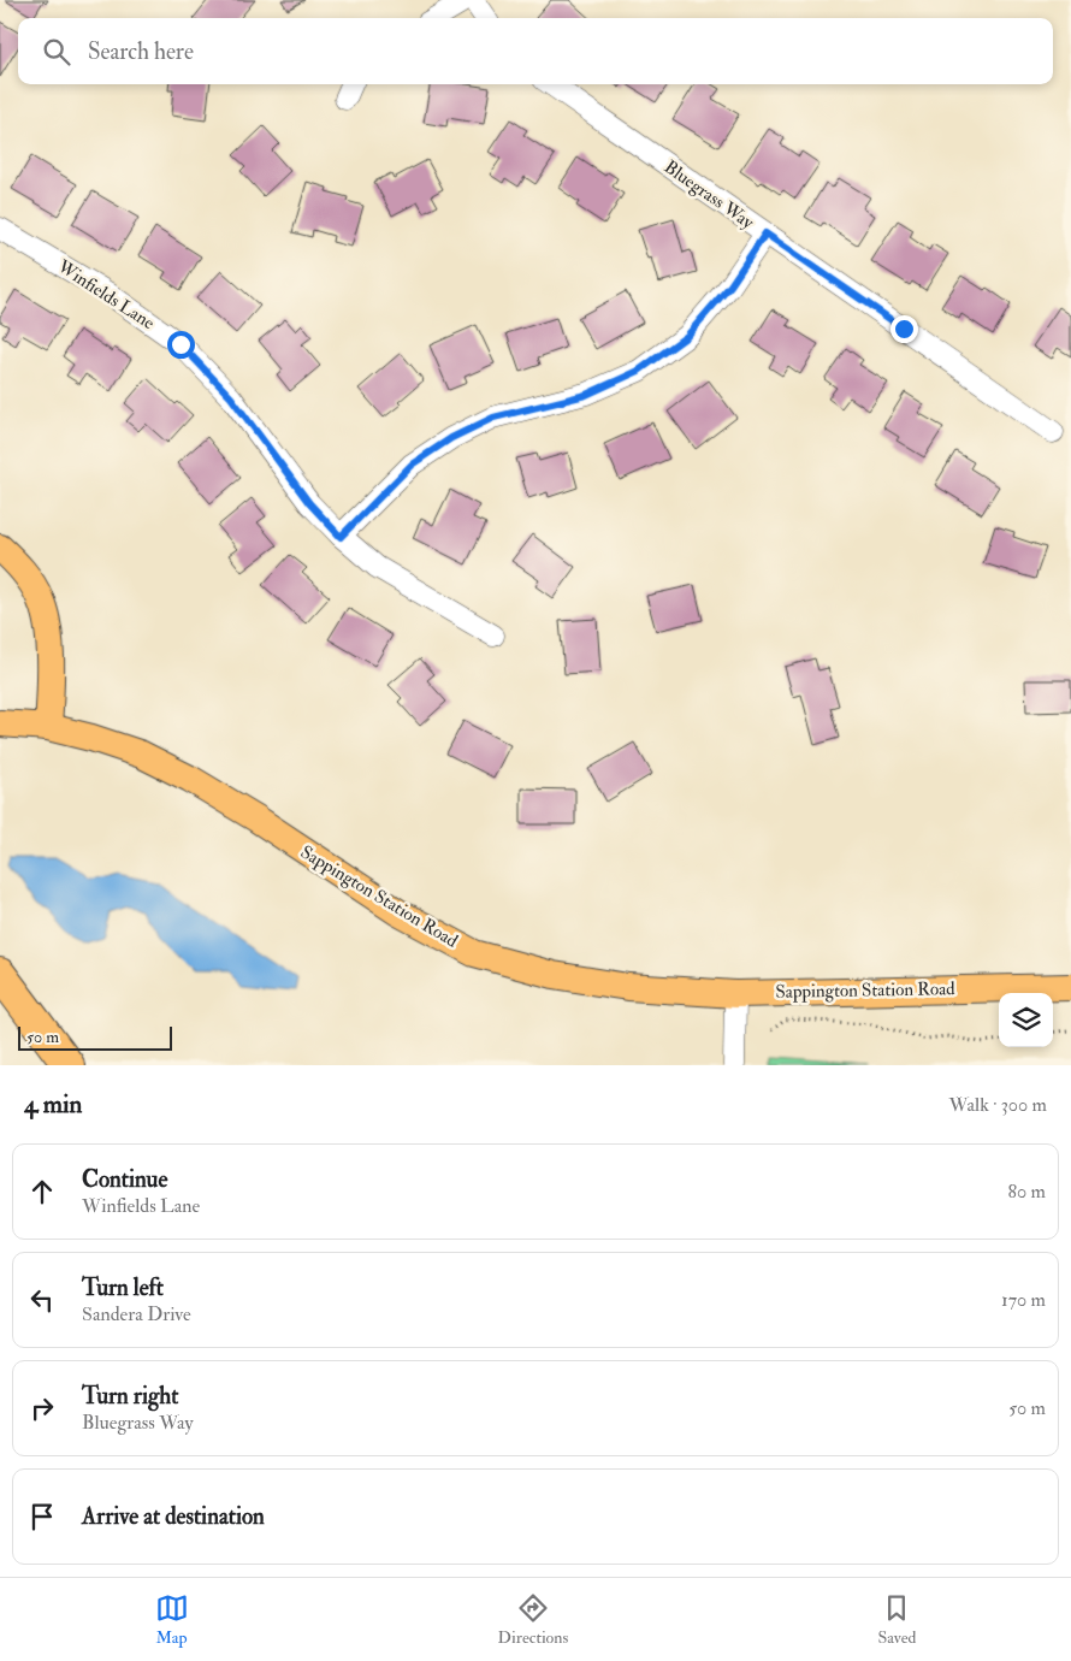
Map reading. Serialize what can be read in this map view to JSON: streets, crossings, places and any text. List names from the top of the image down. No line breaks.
{"streets":{"main road":["Sappington Station Road"],"street":["Bluegrass Way","Winfields Lane"]},"scale_bar":"50 m","page":{"search":"Search here","scale":"50 m","heading":["4 min","Walk · 300 m"],"list":[["Continue","Winfields Lane","80 m"],["Turn left","Sandera Drive","170 m"],["Turn right","Bluegrass Way","50 m"],"Arrive at destination"],"nav":["Map","Directions","Saved"]}}
